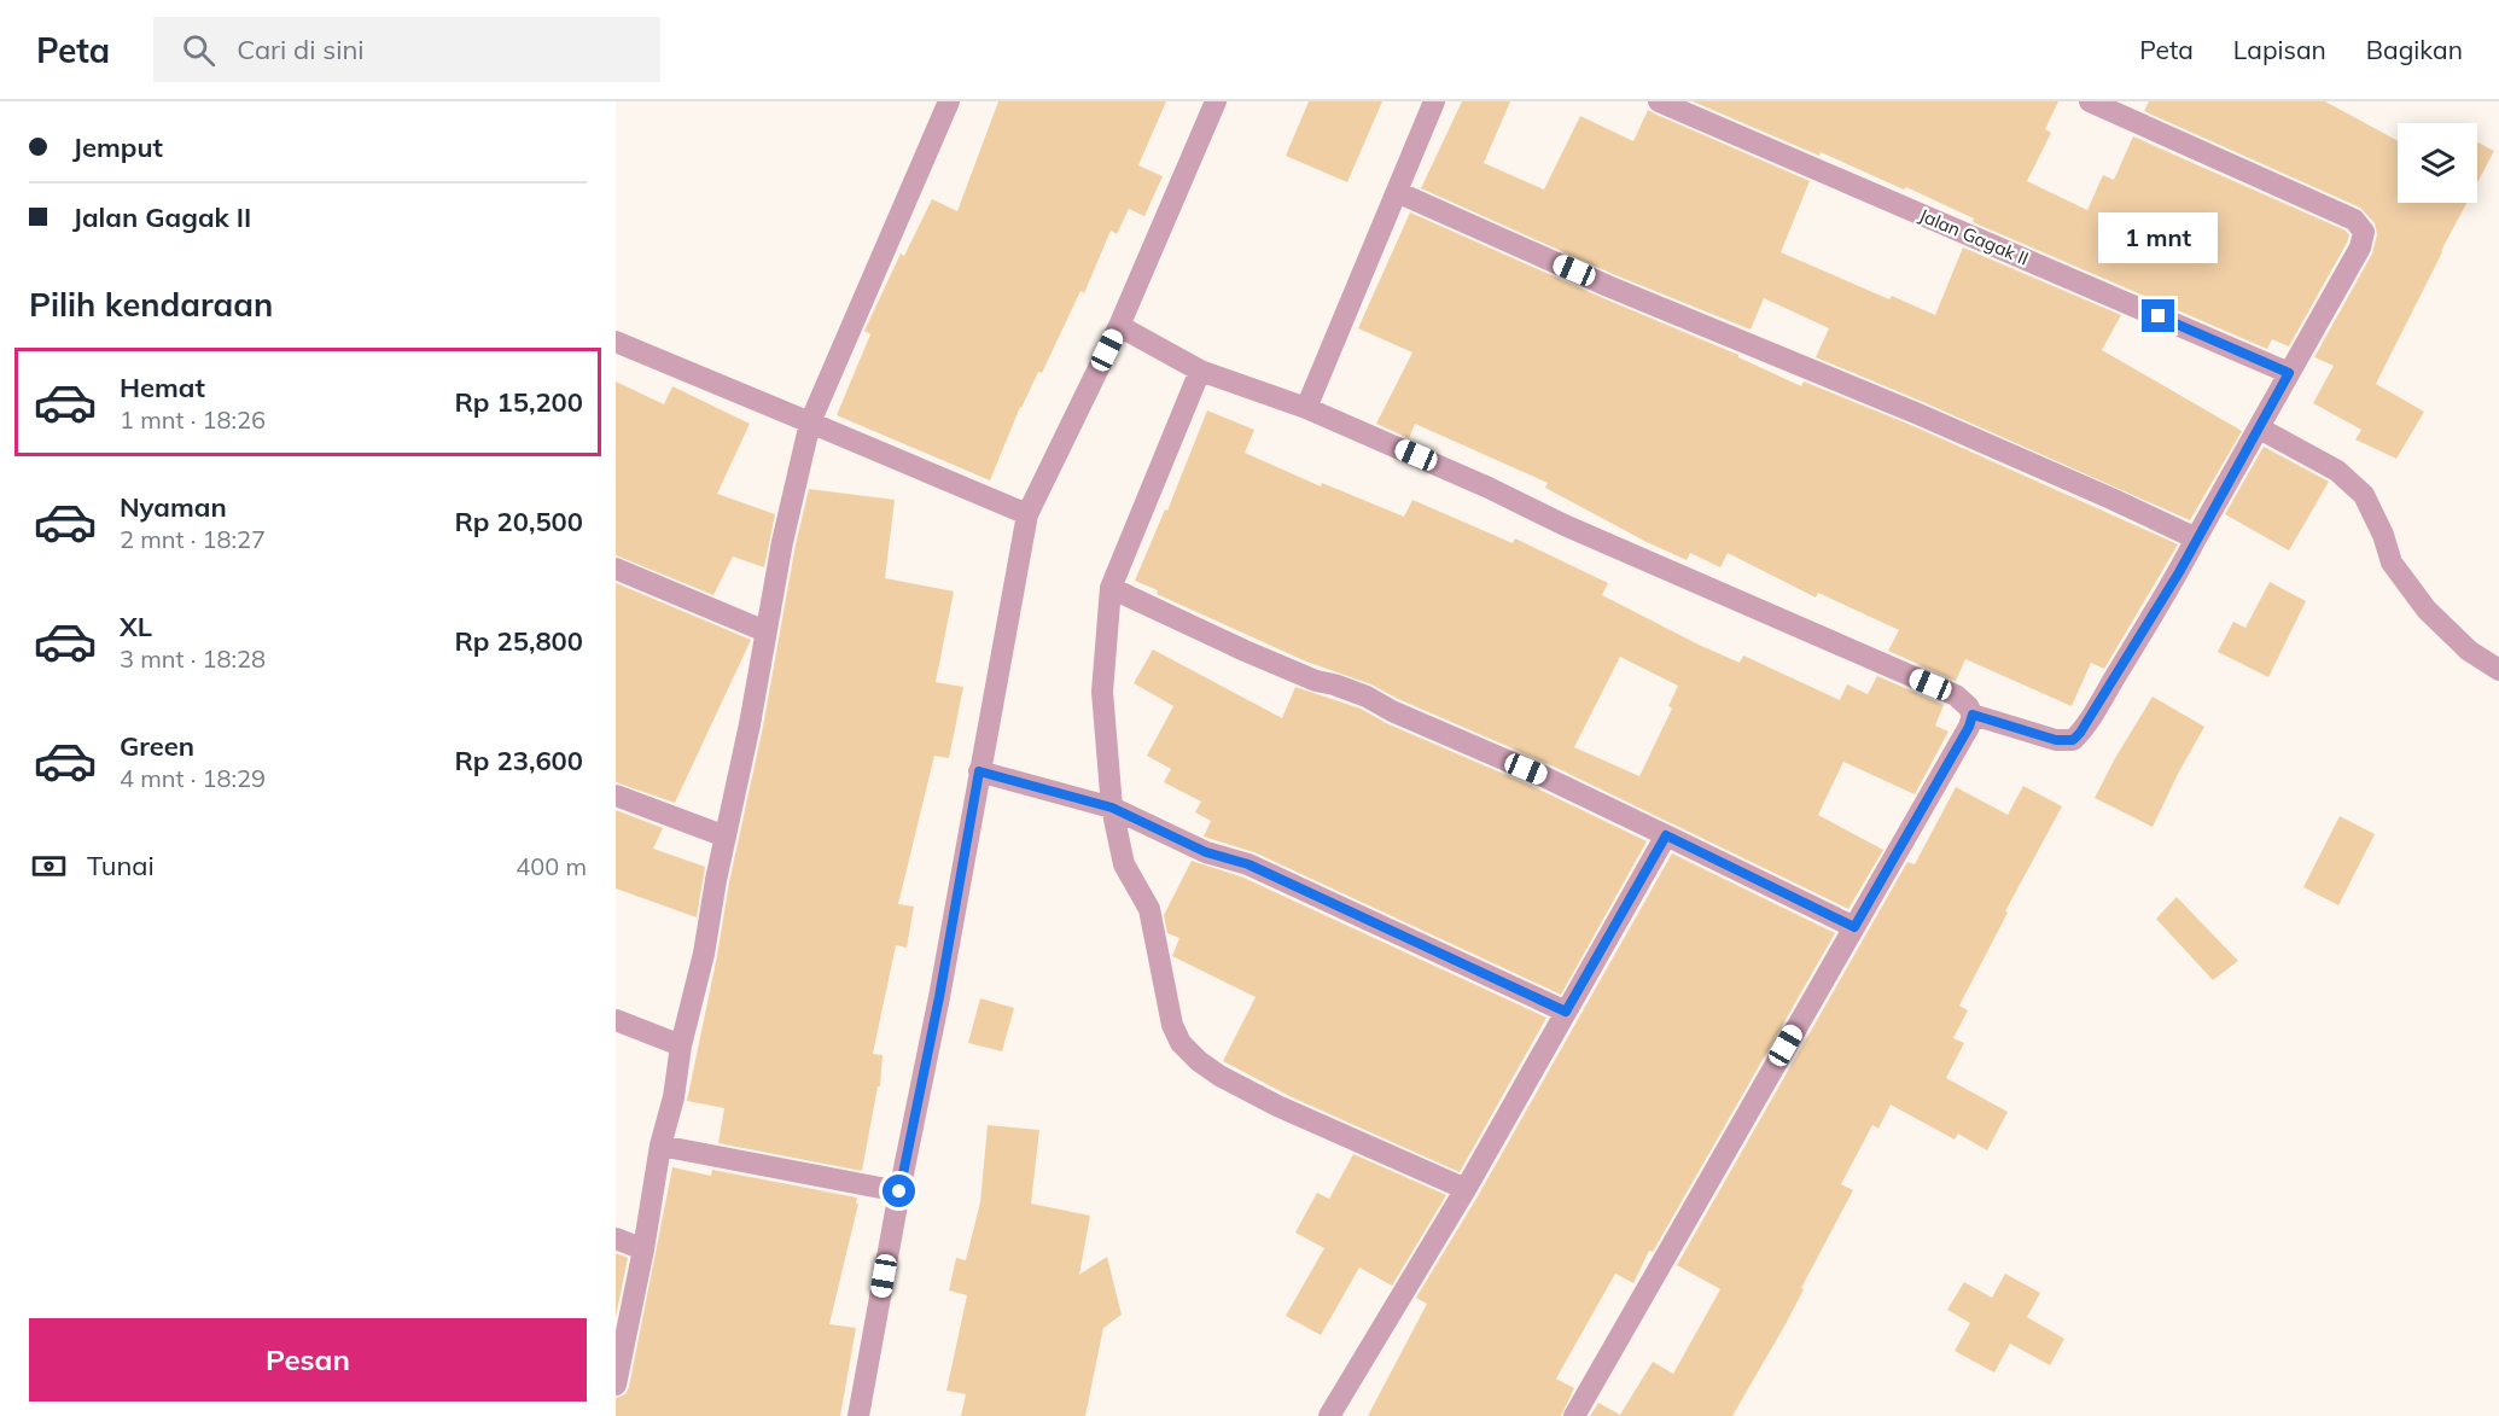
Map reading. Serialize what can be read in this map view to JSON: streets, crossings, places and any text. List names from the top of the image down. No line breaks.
{"streets":{"street":["Jalan Gagak II"]},"page":{"header":"Peta","search":"Cari di sini","nav":["Peta","Lapisan","Bagikan"],"banner":["Jemput","Jalan Gagak II"],"bubble":"1 mnt","heading":"Pilih kendaraan","list":[{"name":"Hemat","note":"1 mnt · 18:26","value":"Rp 15,200"},{"name":"Nyaman","note":"2 mnt · 18:27","value":"Rp 20,500"},{"name":"XL","note":"3 mnt · 18:28","value":"Rp 25,800"},{"name":"Green","note":"4 mnt · 18:29","value":"Rp 23,600"}],"pay":["Tunai","400 m"],"buttons":"Pesan"}}
